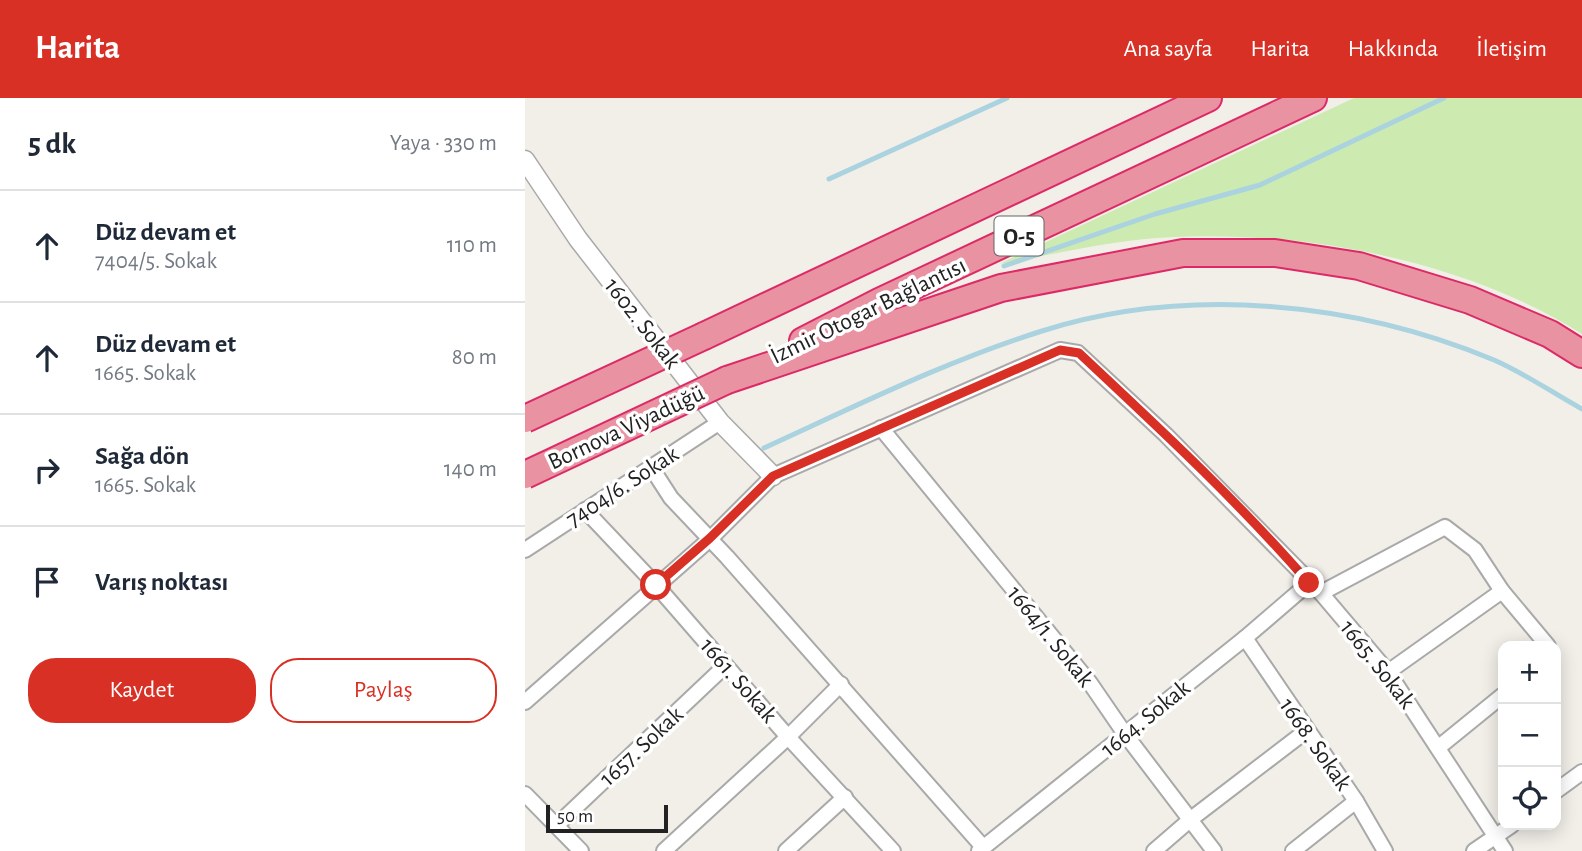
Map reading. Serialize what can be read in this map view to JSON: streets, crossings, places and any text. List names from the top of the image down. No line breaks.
{"streets":{"highway":["O-5","İzmir Otogar Bağlantısı","Bornova Viyadüğü"],"street":["1602. Sokak","7404/6. Sokak","1664/1. Sokak","1665. Sokak","1661. Sokak","1664. Sokak","1668. Sokak","1657. Sokak"]},"crossings":[["İzmir Otogar Bağlantısı","Bornova Viyadüğü"],["1602. Sokak","7404/6. Sokak"],["1602. Sokak","1665. Sokak"],["7404/6. Sokak","1661. Sokak"],["1664/1. Sokak","1665. Sokak"],["1664/1. Sokak","1664. Sokak"],["1665. Sokak","1664. Sokak"],["1661. Sokak","1657. Sokak"],["1664. Sokak","1668. Sokak"]],"scale_bar":"50 m","page":{"header":"Harita","nav":["Ana sayfa","Harita","Hakkında","İletişim"],"heading":["5 dk","Yaya · 330 m"],"list":[["Düz devam et","7404/5. Sokak","110 m"],["Düz devam et","1665. Sokak","80 m"],["Sağa dön","1665. Sokak","140 m"],"Varış noktası"],"buttons":["Kaydet","Paylaş"],"map_buttons":["+","−"],"scale":"50 m"}}
